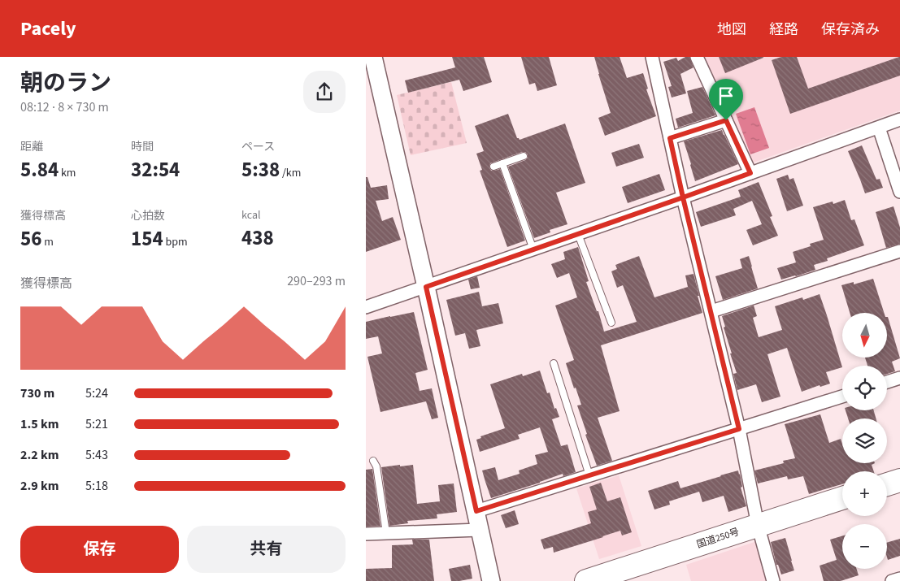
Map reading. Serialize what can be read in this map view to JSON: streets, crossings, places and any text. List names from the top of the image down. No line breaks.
{"streets":{"highway":["国道250号"]},"north":"bottom","page":{"header":"Pacely","nav":["地図","経路","保存済み"],"heading":["朝のラン","08:12 · 8 × 730 m"],"stats":[["距離","5.84 km"],["時間","32:54"],["ペース","5:38 /km"],["獲得標高","56 m"],["心拍数","154 bpm"],["kcal","438"]],"chart":["獲得標高","290–293 m"],"map_buttons":["+","−"],"list":[{"name":"730 m","note":"5:24"},{"name":"1.5 km","note":"5:21"},{"name":"2.2 km","note":"5:43"},{"name":"2.9 km","note":"5:18"}],"buttons":["保存","共有"]}}
